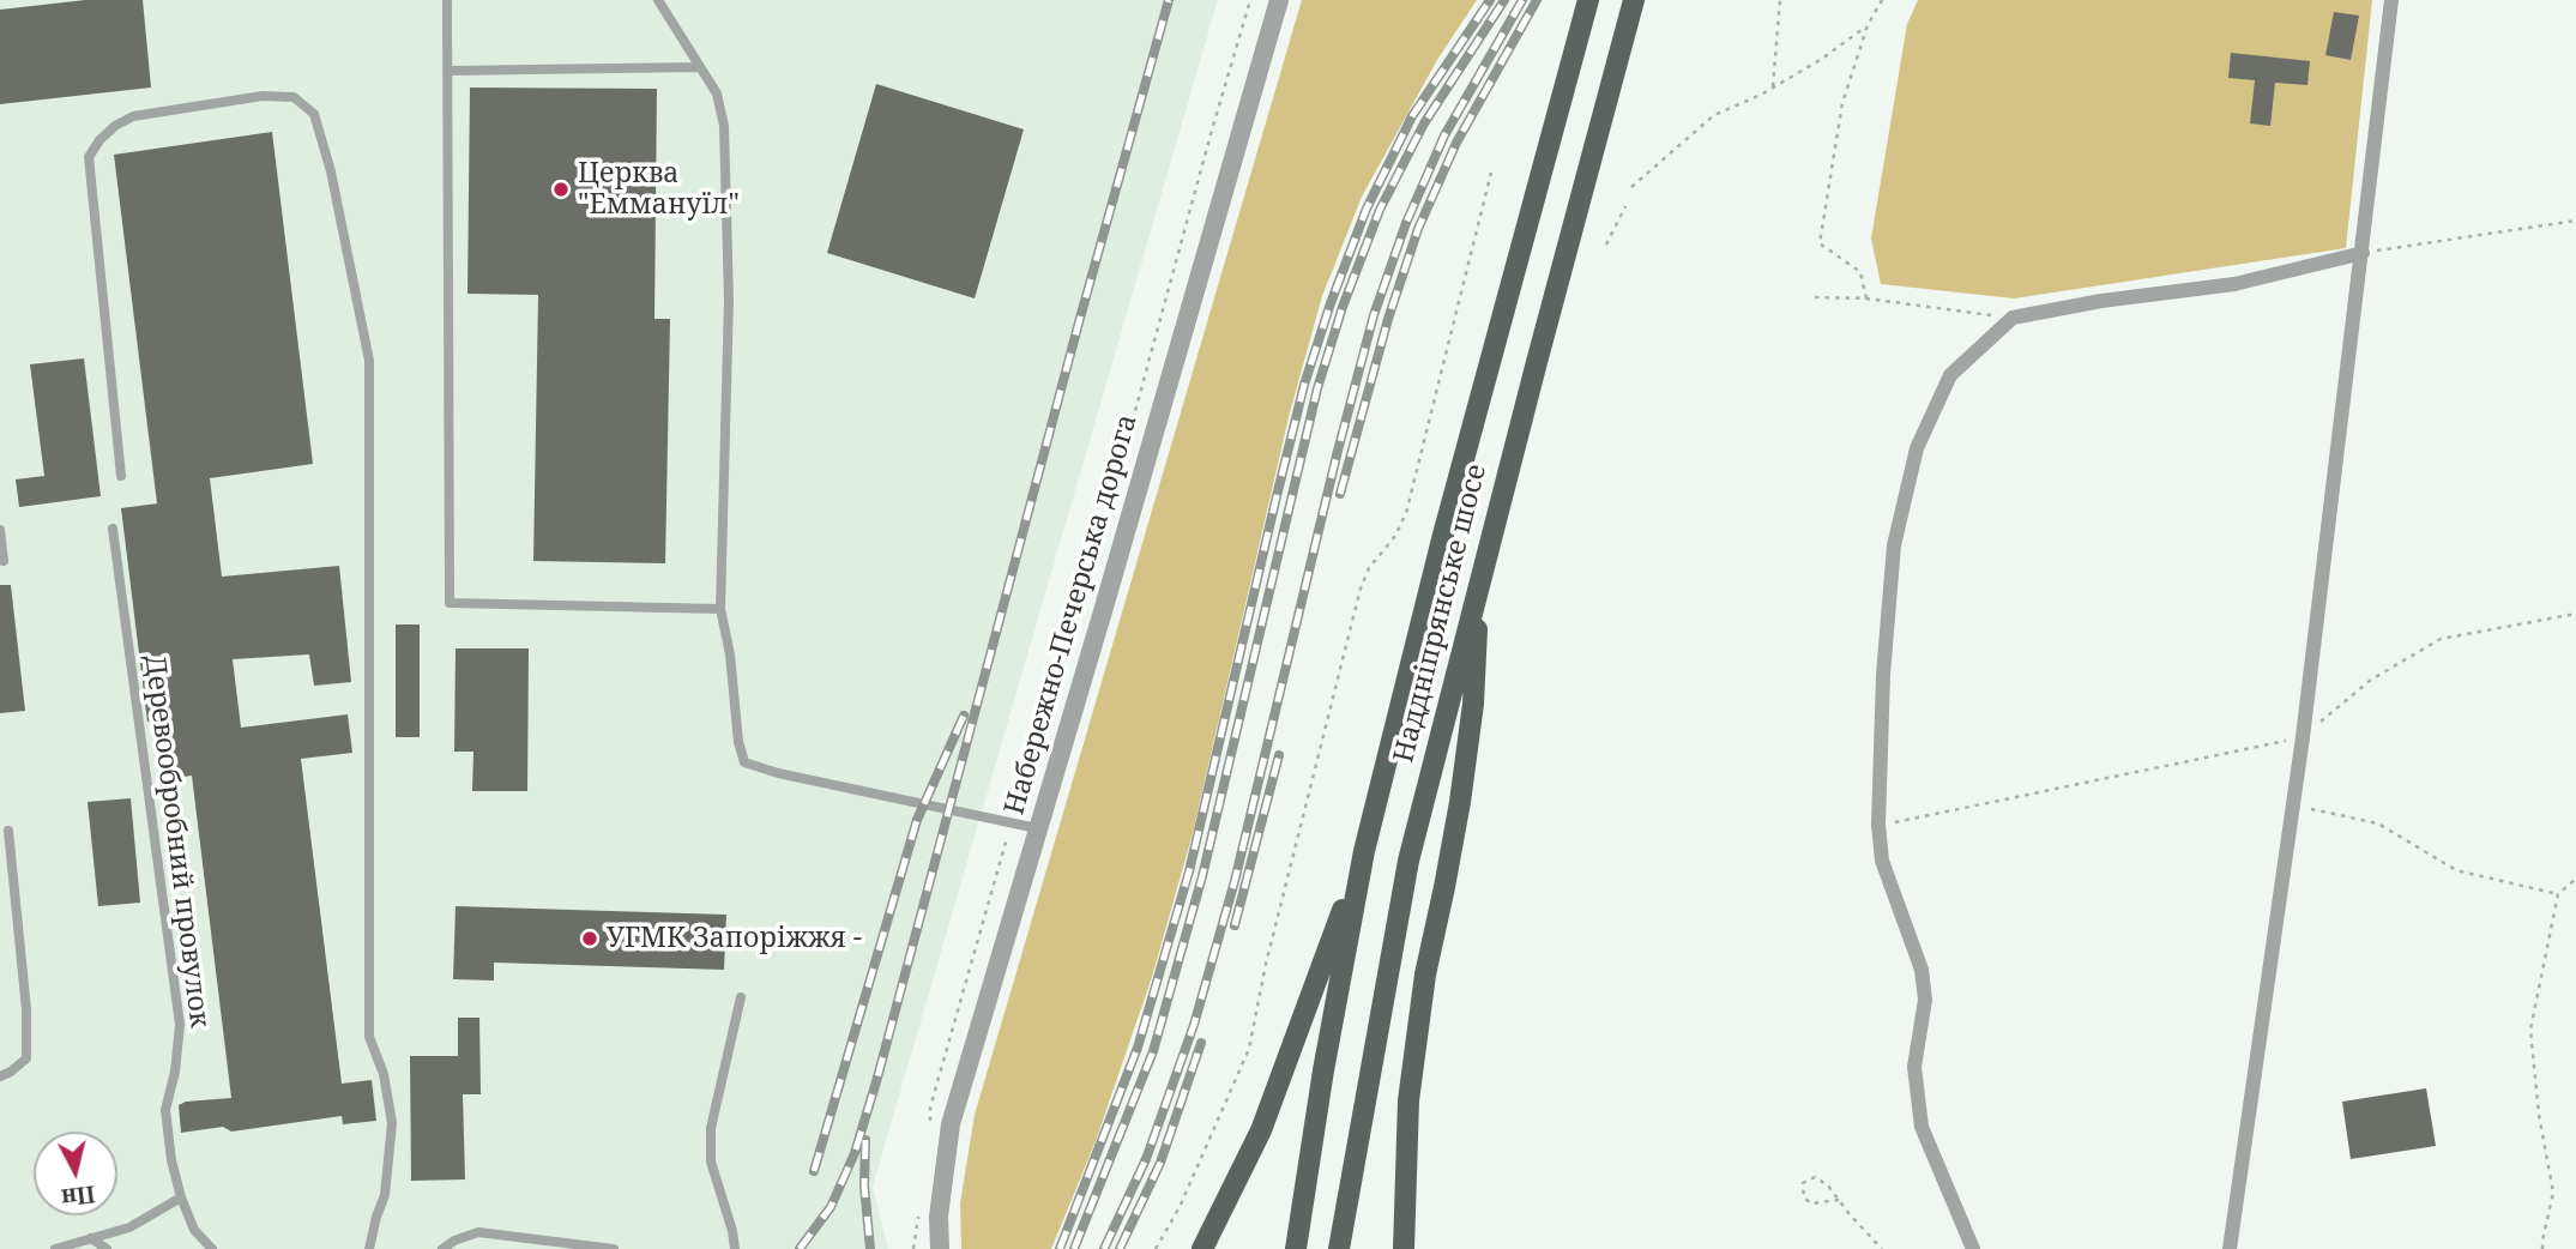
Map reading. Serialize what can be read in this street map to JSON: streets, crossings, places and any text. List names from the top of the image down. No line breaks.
{"streets":{"main road":["Наддніпрянське шосе"],"street":["Набережно-Печерська дорога"],"lane":["Деревообробний провулок"]},"places":["Церква \"Еммануїл\"","УГМК Запоріжжя -"],"north":"bottom"}
